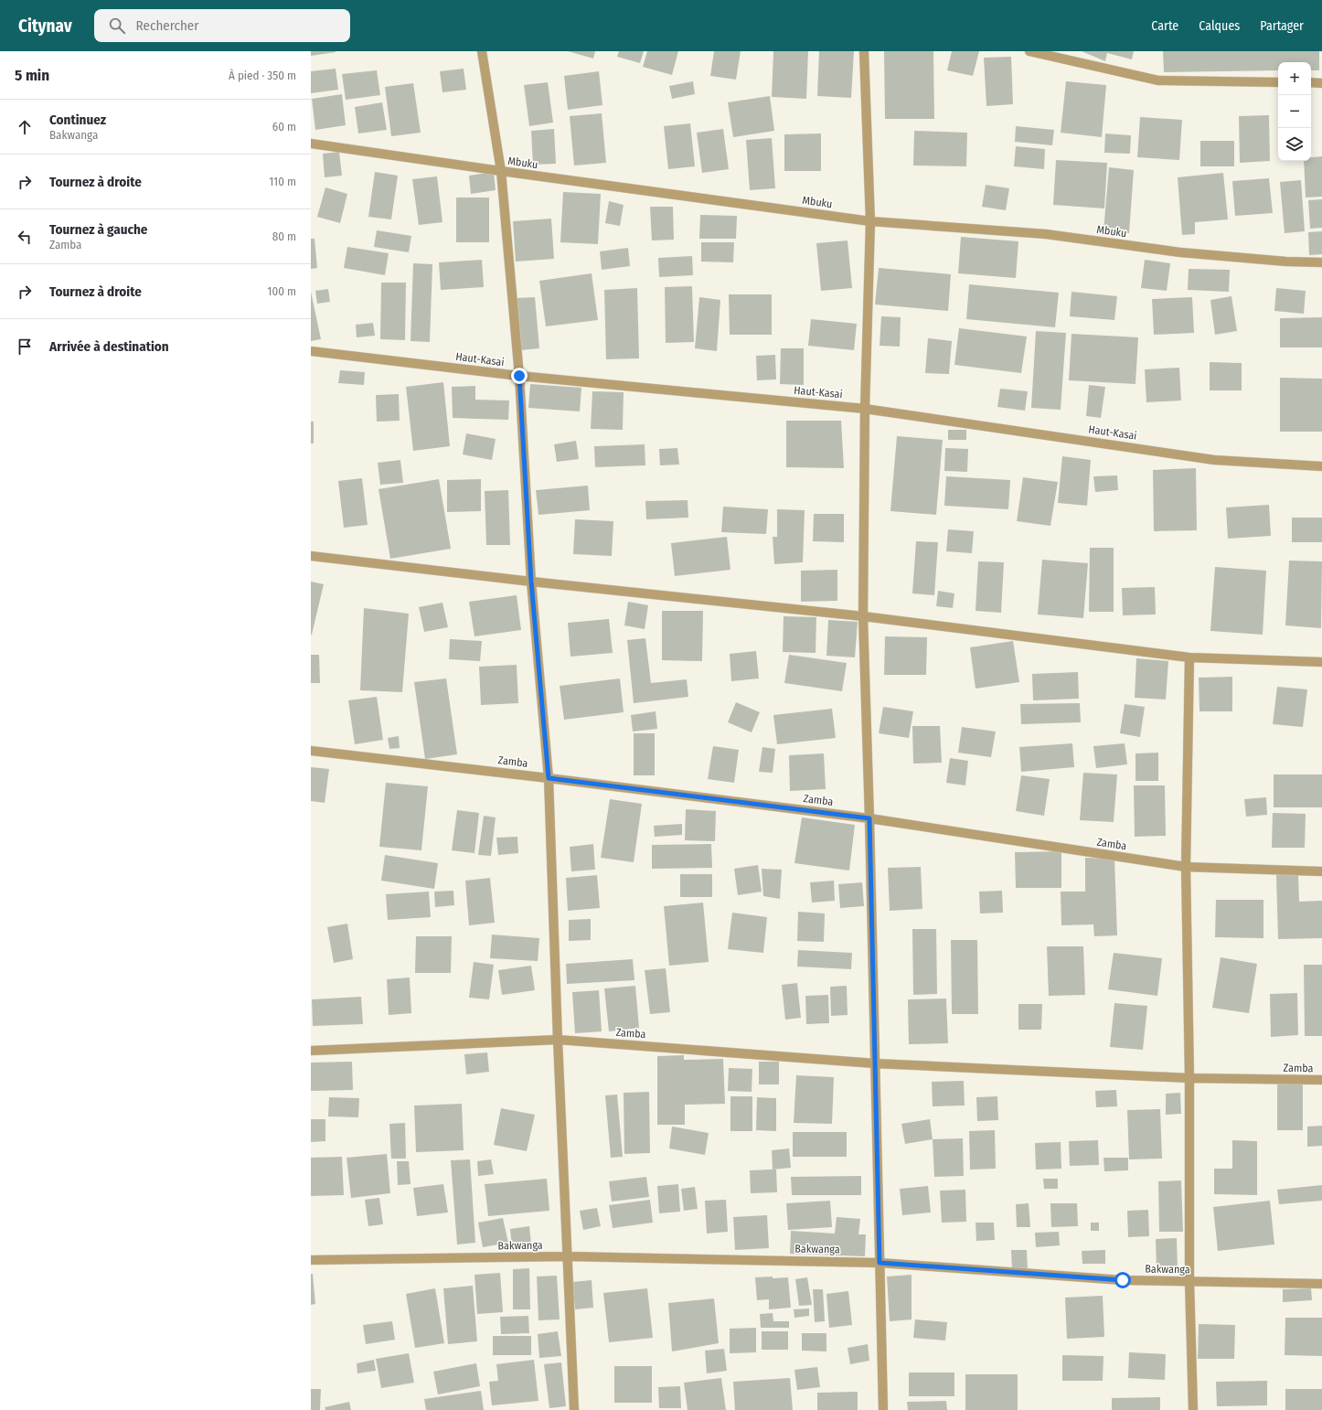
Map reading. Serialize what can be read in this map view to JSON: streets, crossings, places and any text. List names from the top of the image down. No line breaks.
{"streets":{"street":["Mbuku","Haut-Kasai","Zamba","Bakwanga"]},"page":{"header":"Citynav","search":"Rechercher","nav":["Carte","Calques","Partager"],"heading":["5 min","À pied · 350 m"],"map_buttons":["+","−"],"list":[["Continuez","Bakwanga","60 m"],["Tournez à droite","110 m"],["Tournez à gauche","Zamba","80 m"],["Tournez à droite","100 m"],"Arrivée à destination"]}}
